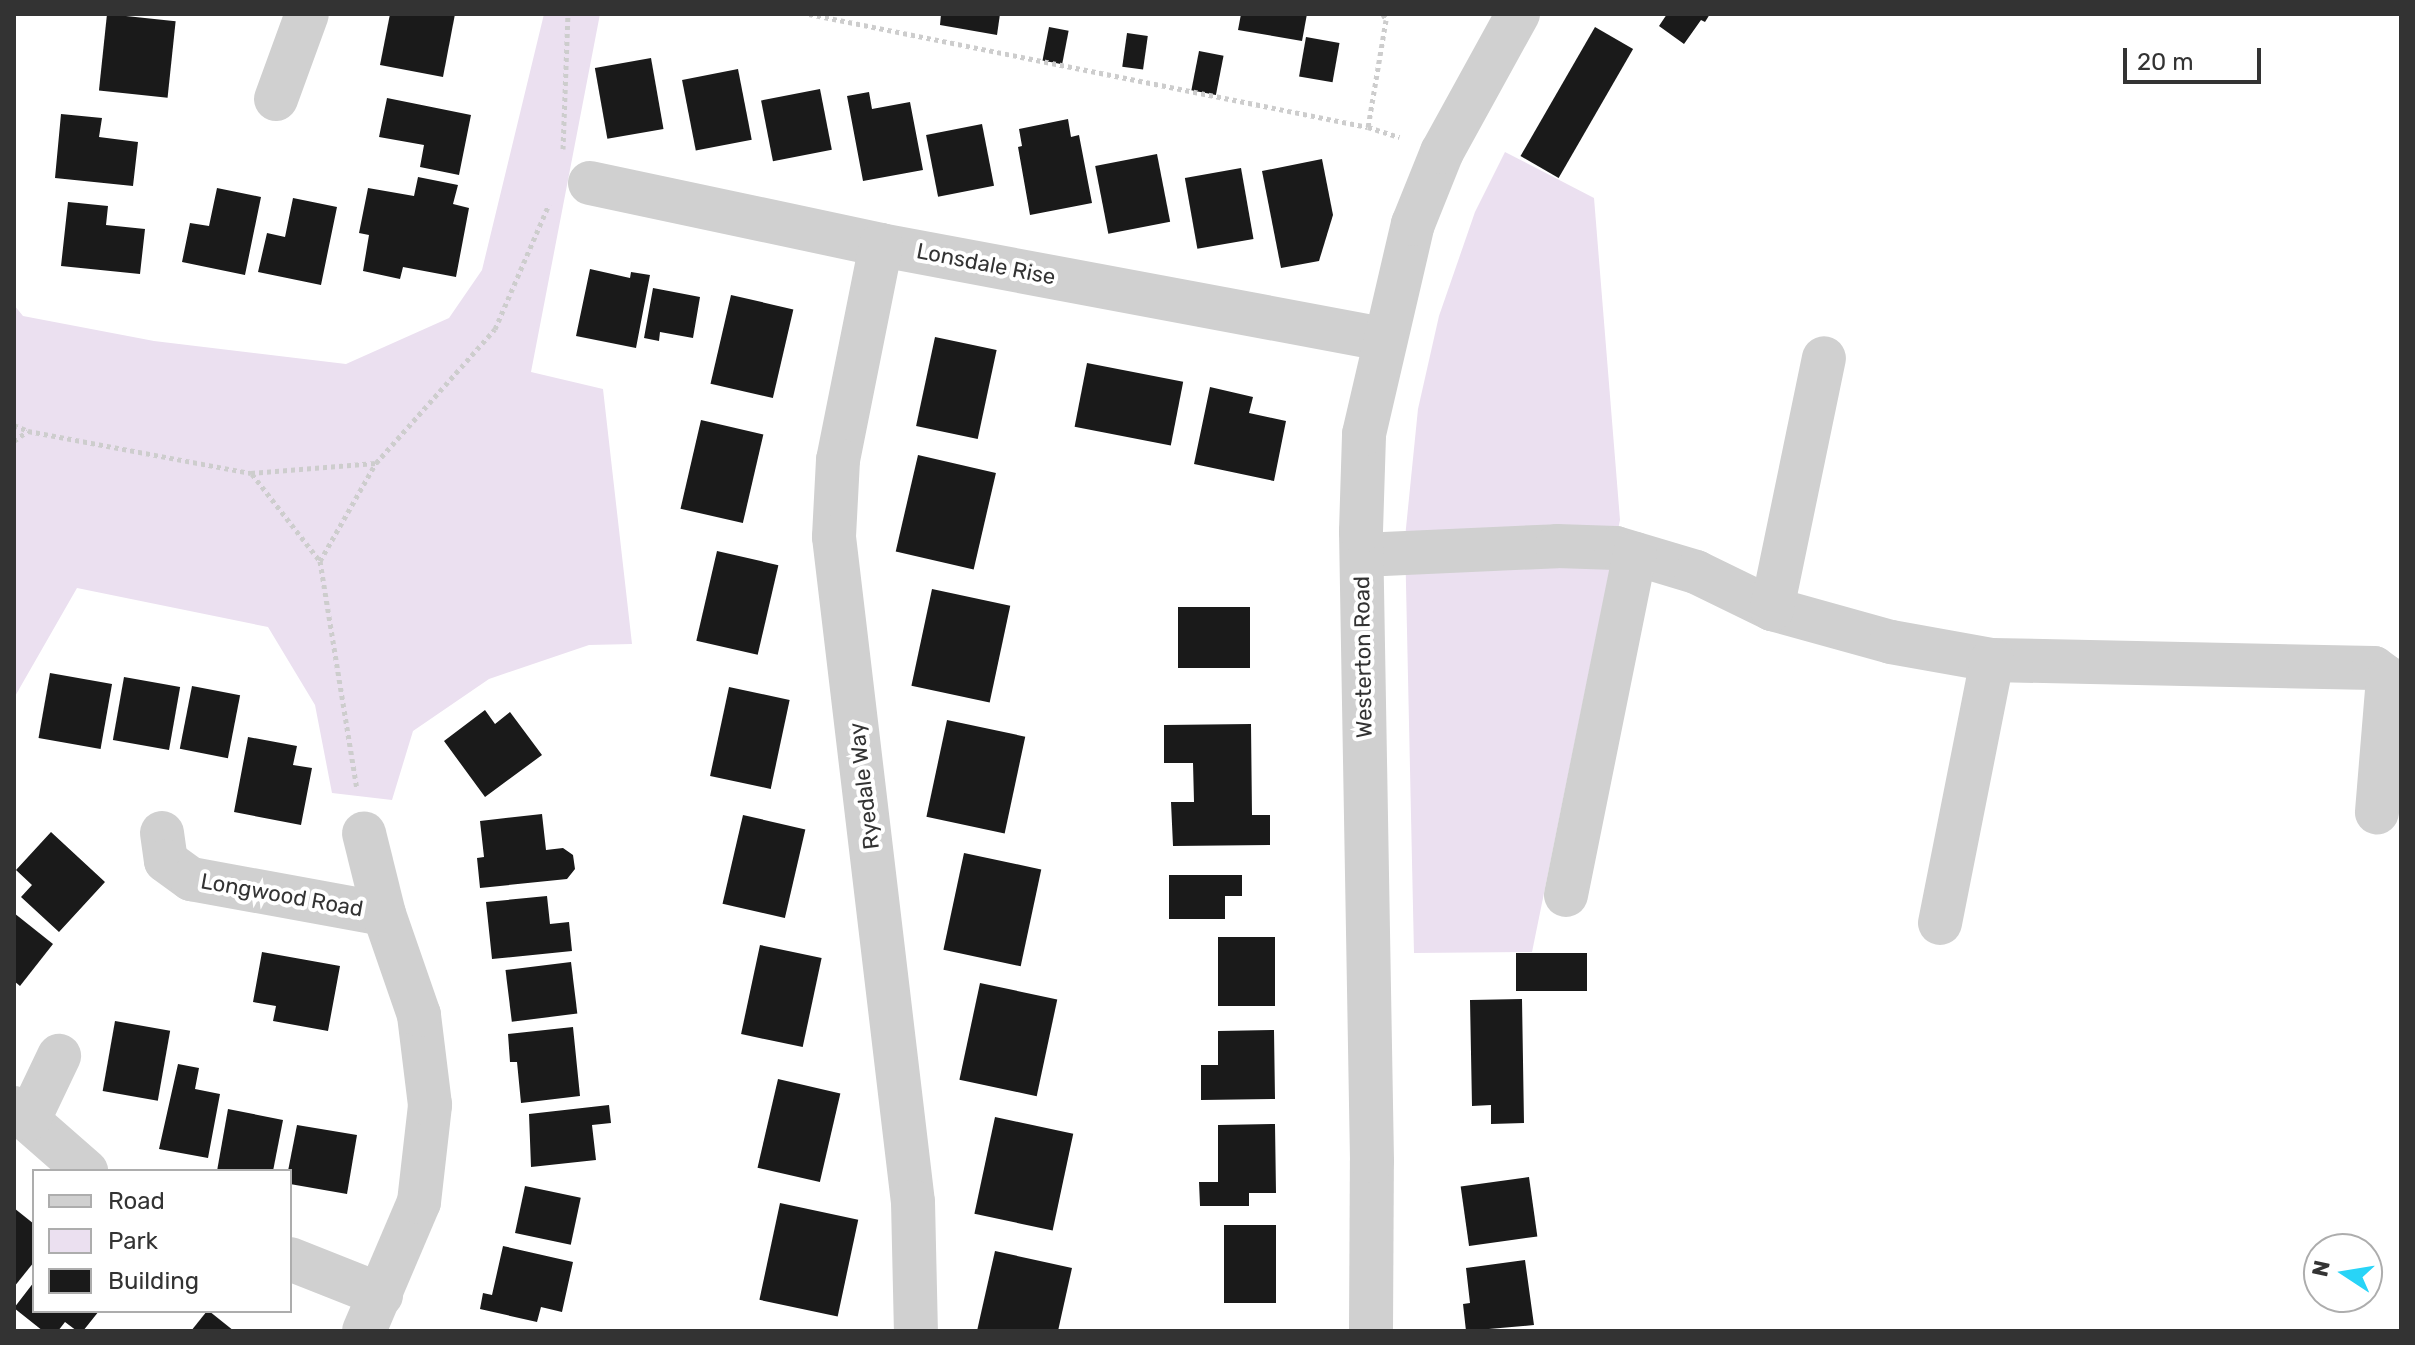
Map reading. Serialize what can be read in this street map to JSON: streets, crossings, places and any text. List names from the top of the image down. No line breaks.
{"streets":{"street":["Lonsdale Rise","Westerton Road","Ryedale Way","Longwood Road"]},"crossings":[["Lonsdale Rise","Westerton Road"],["Lonsdale Rise","Ryedale Way"]],"legend":["Road","Park","Building"],"scale_bar":"20 m","north":"left"}
